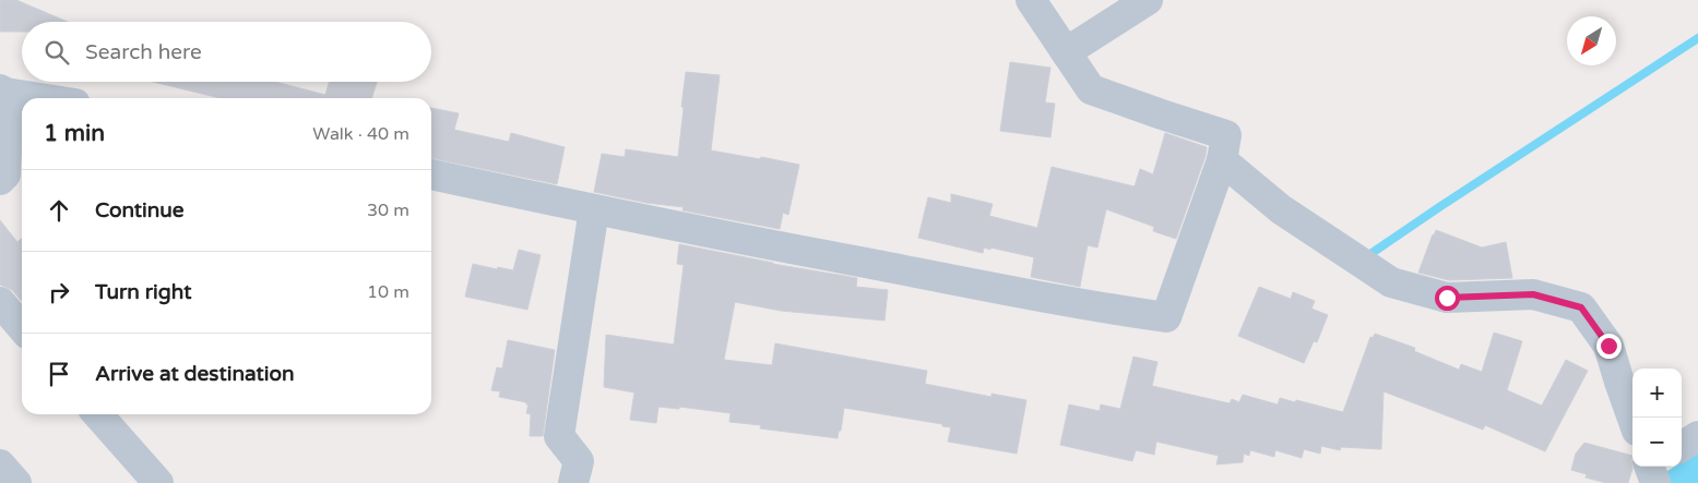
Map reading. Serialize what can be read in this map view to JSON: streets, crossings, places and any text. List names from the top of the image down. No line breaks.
{"north":"bottom left","page":{"search":"Search here","heading":["1 min","Walk · 40 m"],"list":[["Continue","30 m"],["Turn right","10 m"],"Arrive at destination"],"map_buttons":["+","−"]}}
